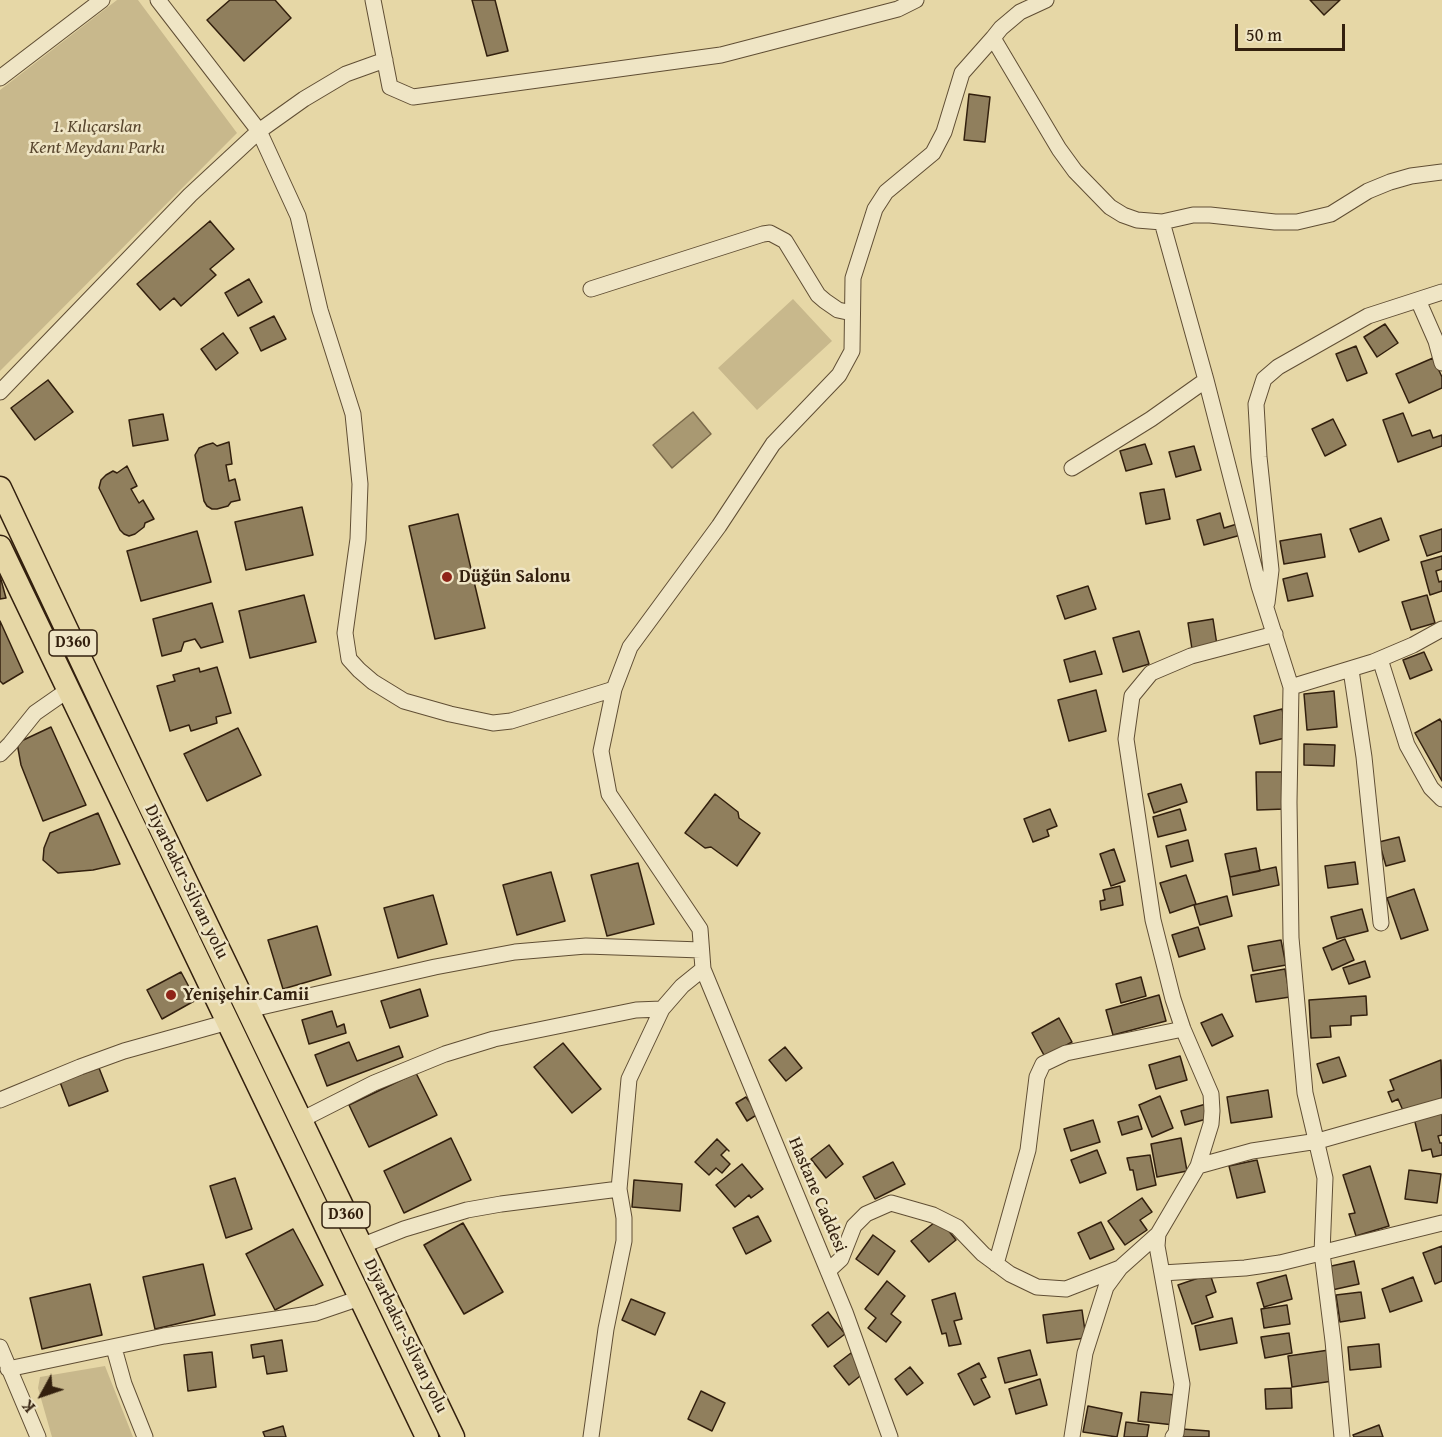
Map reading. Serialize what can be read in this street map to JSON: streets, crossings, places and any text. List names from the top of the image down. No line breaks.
{"streets":{"highway":["D360","Diyarbakır-Silvan yolu"],"street":["Hastane Caddesi"]},"parks":["1. Kılıçarslan Kent Meydanı Parkı"],"places":["Düğün Salonu","Yenişehir Camii"],"scale_bar":"50 m","north":"bottom left"}
